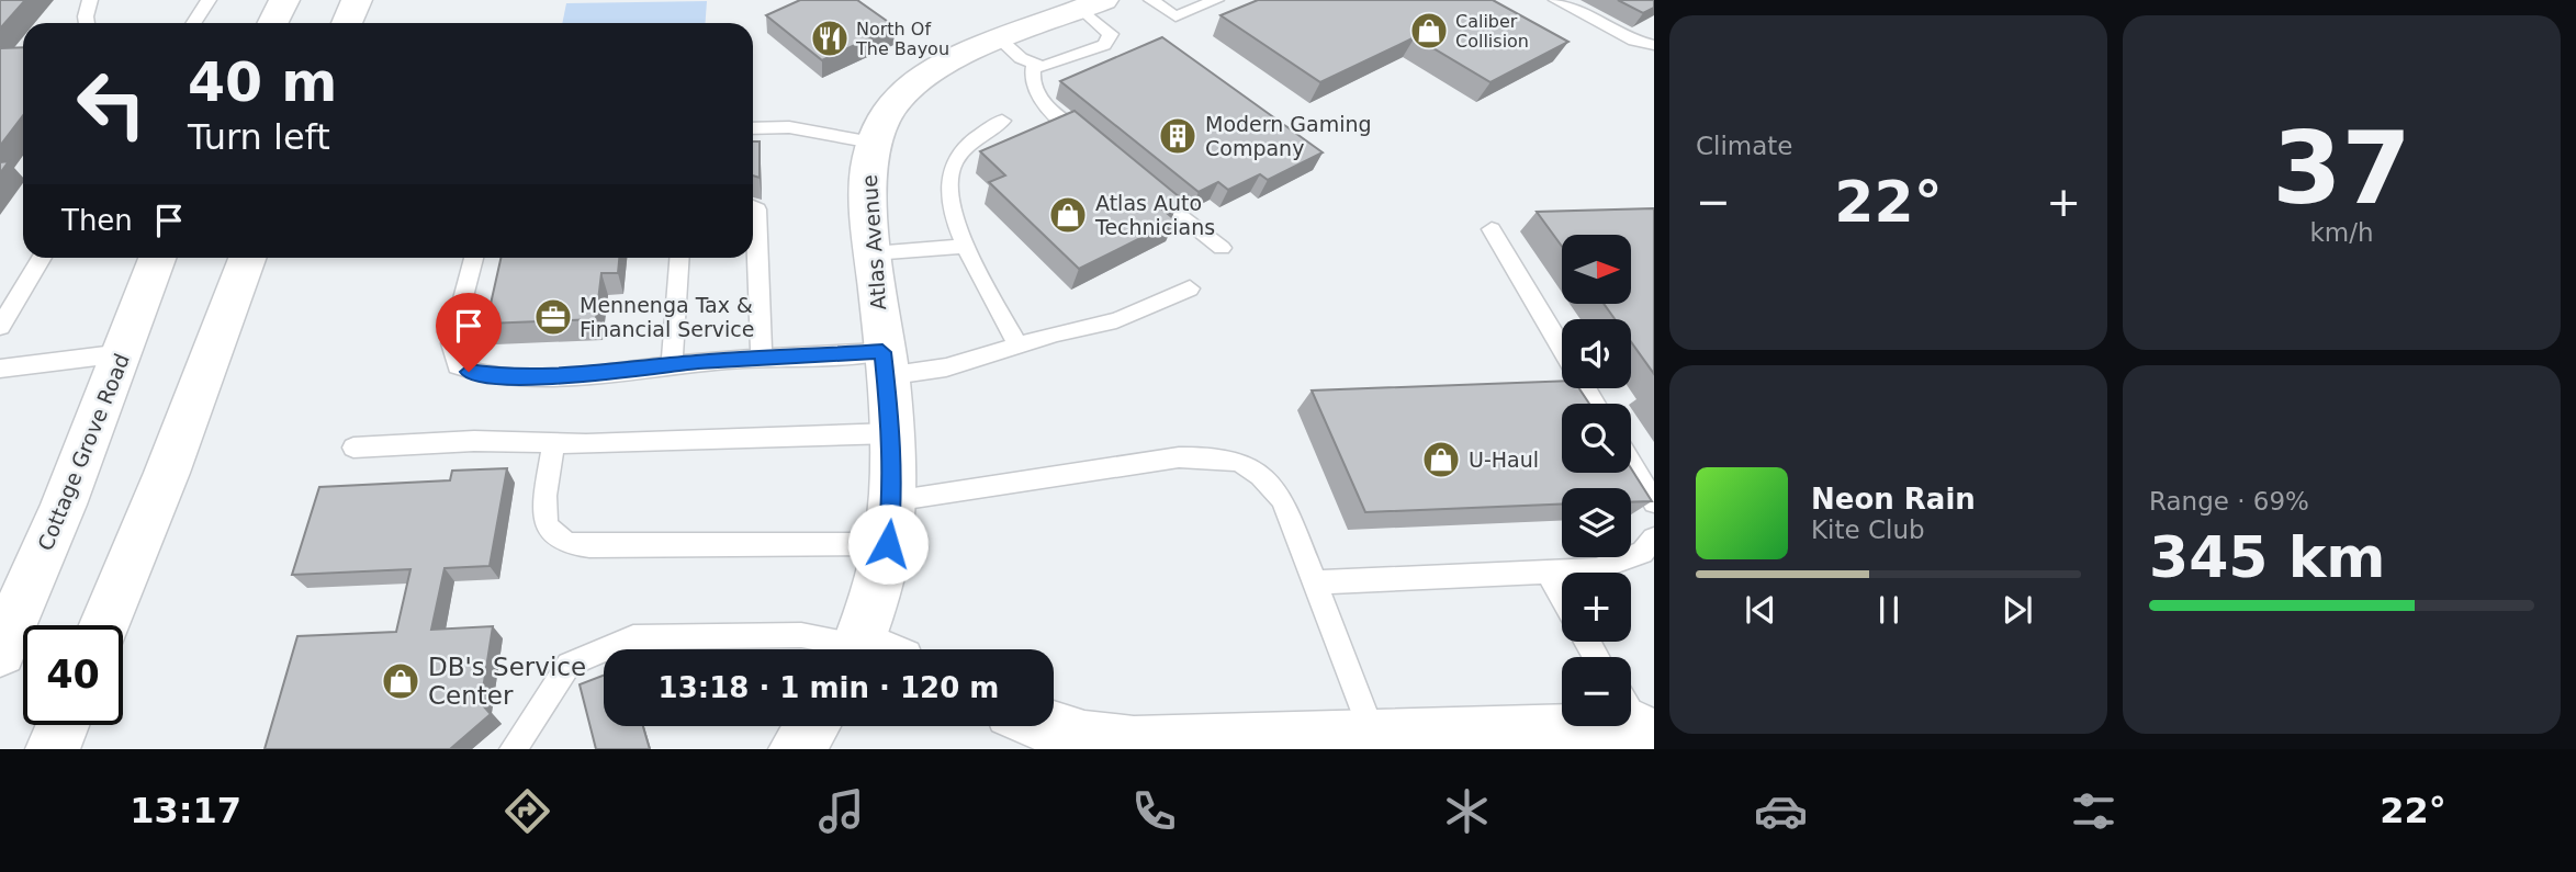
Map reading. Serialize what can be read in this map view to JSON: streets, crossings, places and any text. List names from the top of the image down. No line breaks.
{"streets":{"street":["Atlas Avenue","Cottage Grove Road"]},"places":{"shop":["Caliber Collision","Atlas Auto Technicians","U-Haul","DB's Service Center"],"restaurant":["North Of The Bayou"],"building":["Modern Gaming Company"],"office":["Mennenga Tax & Financial Service"]},"north":"right","page":{"tile":["Climate",["37","km/h"],["Range · 69%","345 km"]],"turn":["40 m","Turn left"],"heat":["−","22°","+"],"then":"Then","map_buttons":["+","−"],"song":["Neon Rain","Kite Club"],"limit":"40","trip":"13:18 · 1 min · 120 m","tabs":["13:17","22°"]}}
